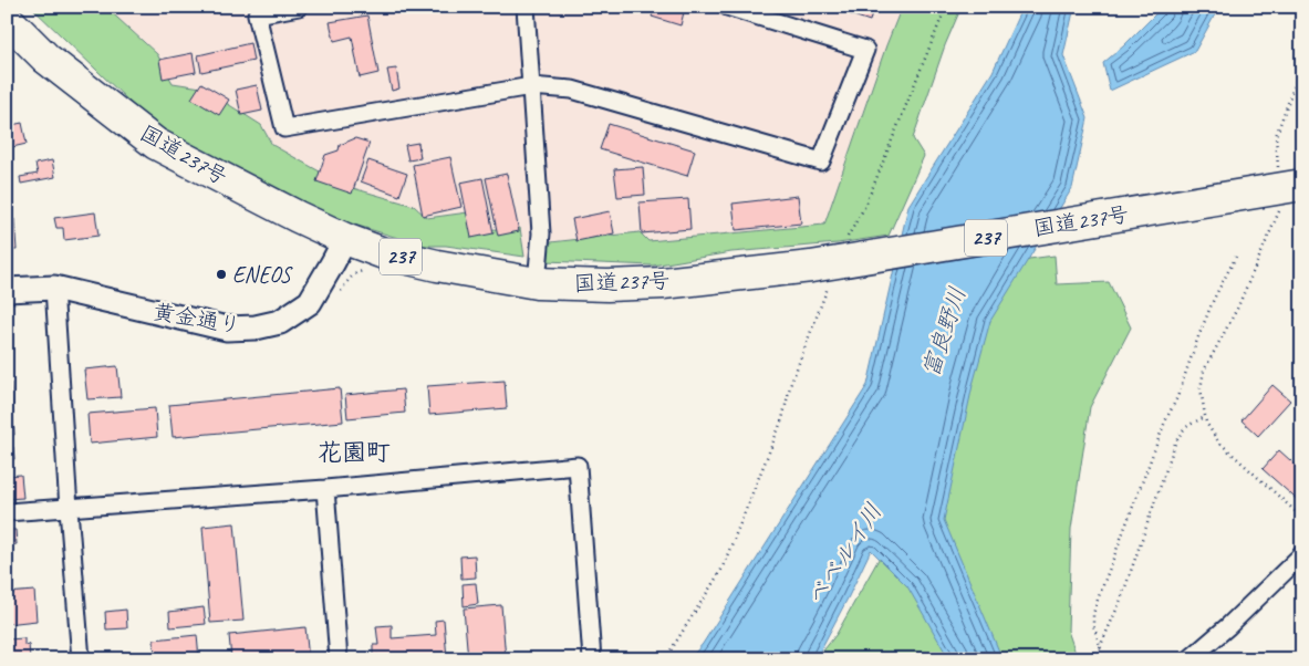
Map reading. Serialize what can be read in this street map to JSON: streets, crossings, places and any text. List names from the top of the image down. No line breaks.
{"streets":{"highway":["国道237号","237"],"street":["黄金通り"]},"crossings":[["国道237号","黄金通り"]],"districts":["花園町"],"water":["富良野川","ベベルイ川"],"places":["ENEOS"]}
